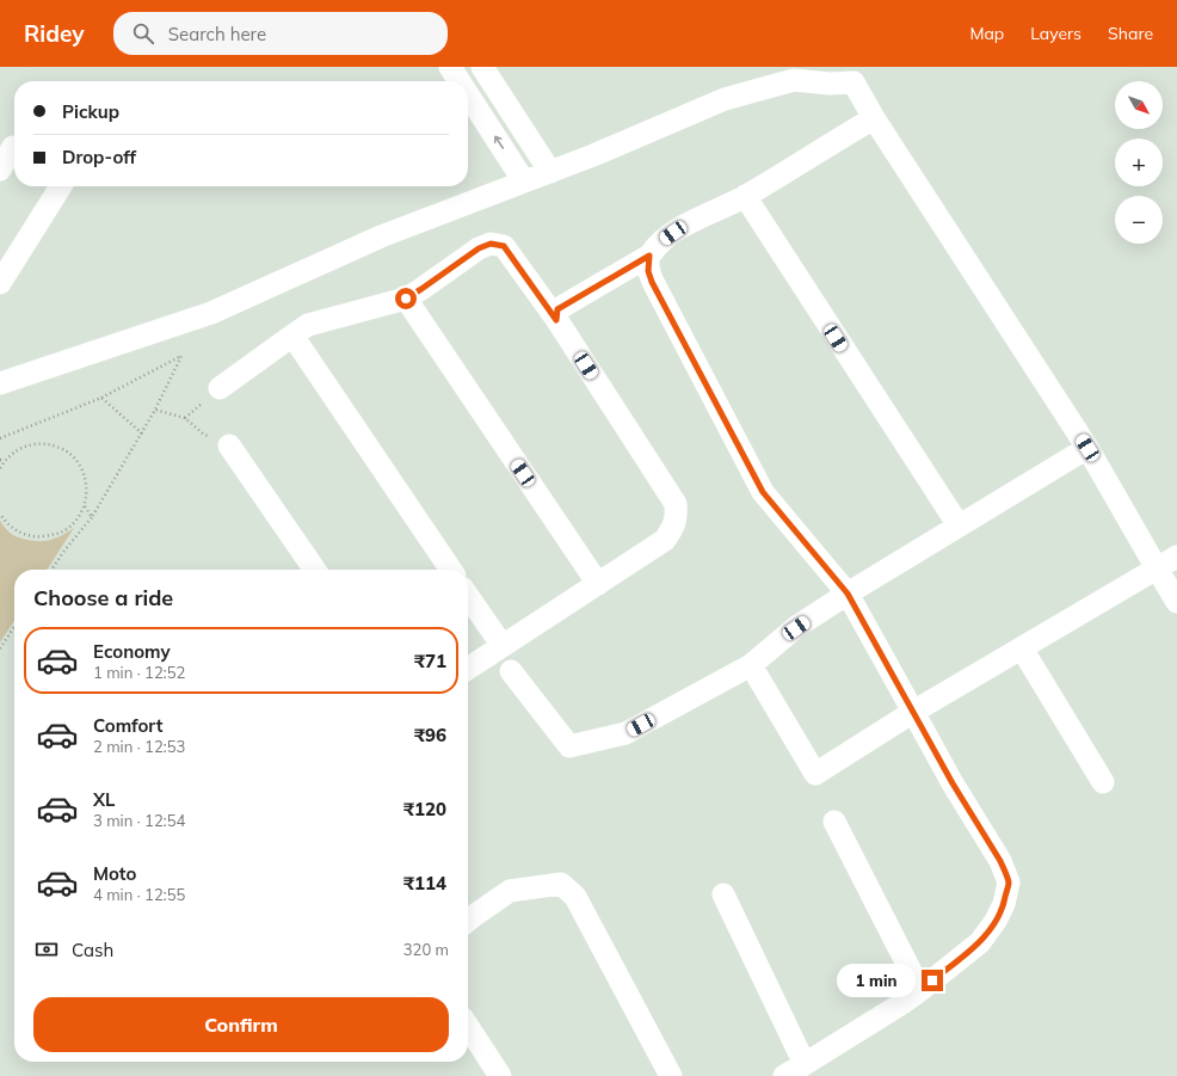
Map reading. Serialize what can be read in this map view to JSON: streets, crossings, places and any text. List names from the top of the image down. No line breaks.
{"north":"bottom right","page":{"header":"Ridey","search":"Search here","nav":["Map","Layers","Share"],"map_buttons":["+","−"],"banner":["Pickup","Drop-off"],"heading":"Choose a ride","list":[{"name":"Economy","note":"1 min · 12:52","value":"₹71"},{"name":"Comfort","note":"2 min · 12:53","value":"₹96"},{"name":"XL","note":"3 min · 12:54","value":"₹120"},{"name":"Moto","note":"4 min · 12:55","value":"₹114"}],"pay":["Cash","320 m"],"bubble":"1 min","buttons":"Confirm"}}
